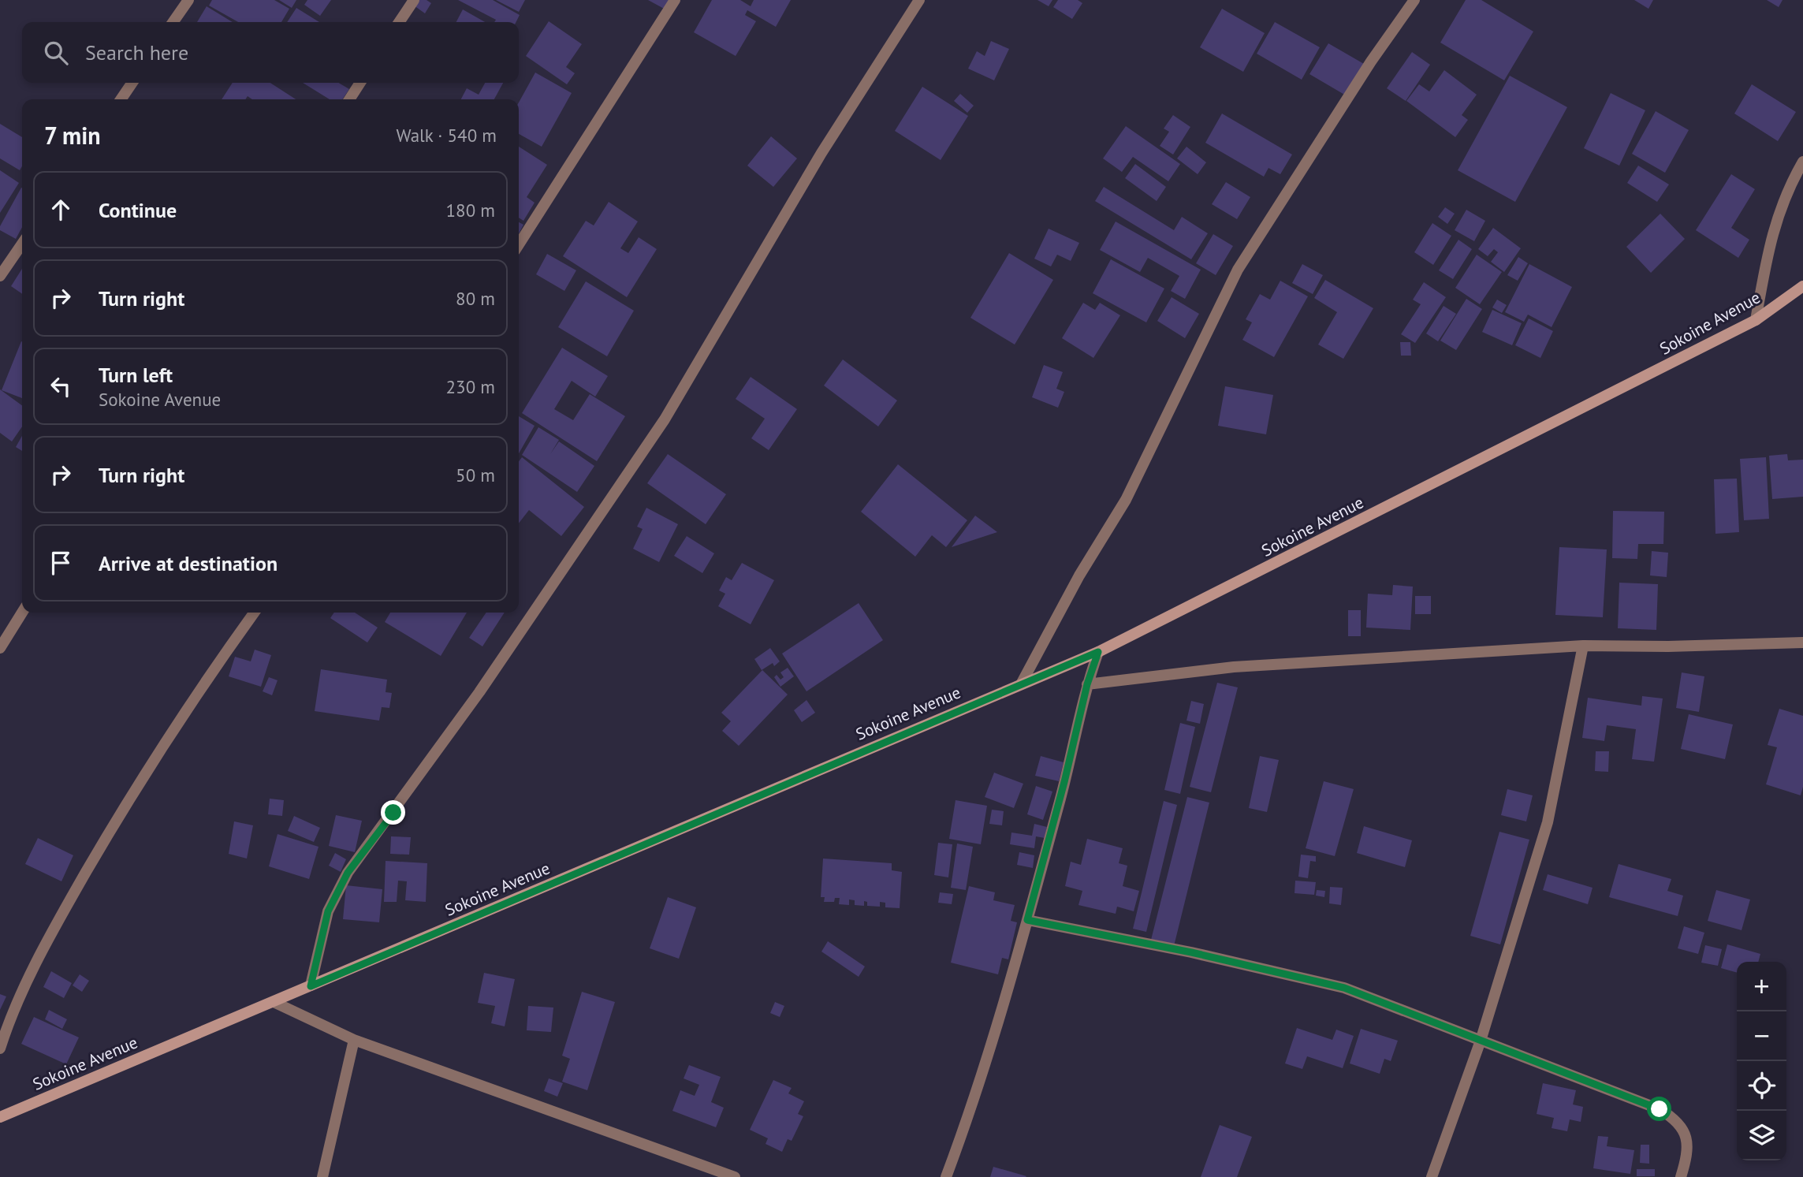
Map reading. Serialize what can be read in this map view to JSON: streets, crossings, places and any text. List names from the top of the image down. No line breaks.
{"streets":{"street":["Sokoine Avenue"]},"page":{"search":"Search here","heading":["7 min","Walk · 540 m"],"list":[["Continue","180 m"],["Turn right","80 m"],["Turn left","Sokoine Avenue","230 m"],["Turn right","50 m"],"Arrive at destination"],"map_buttons":["+","−"]}}
